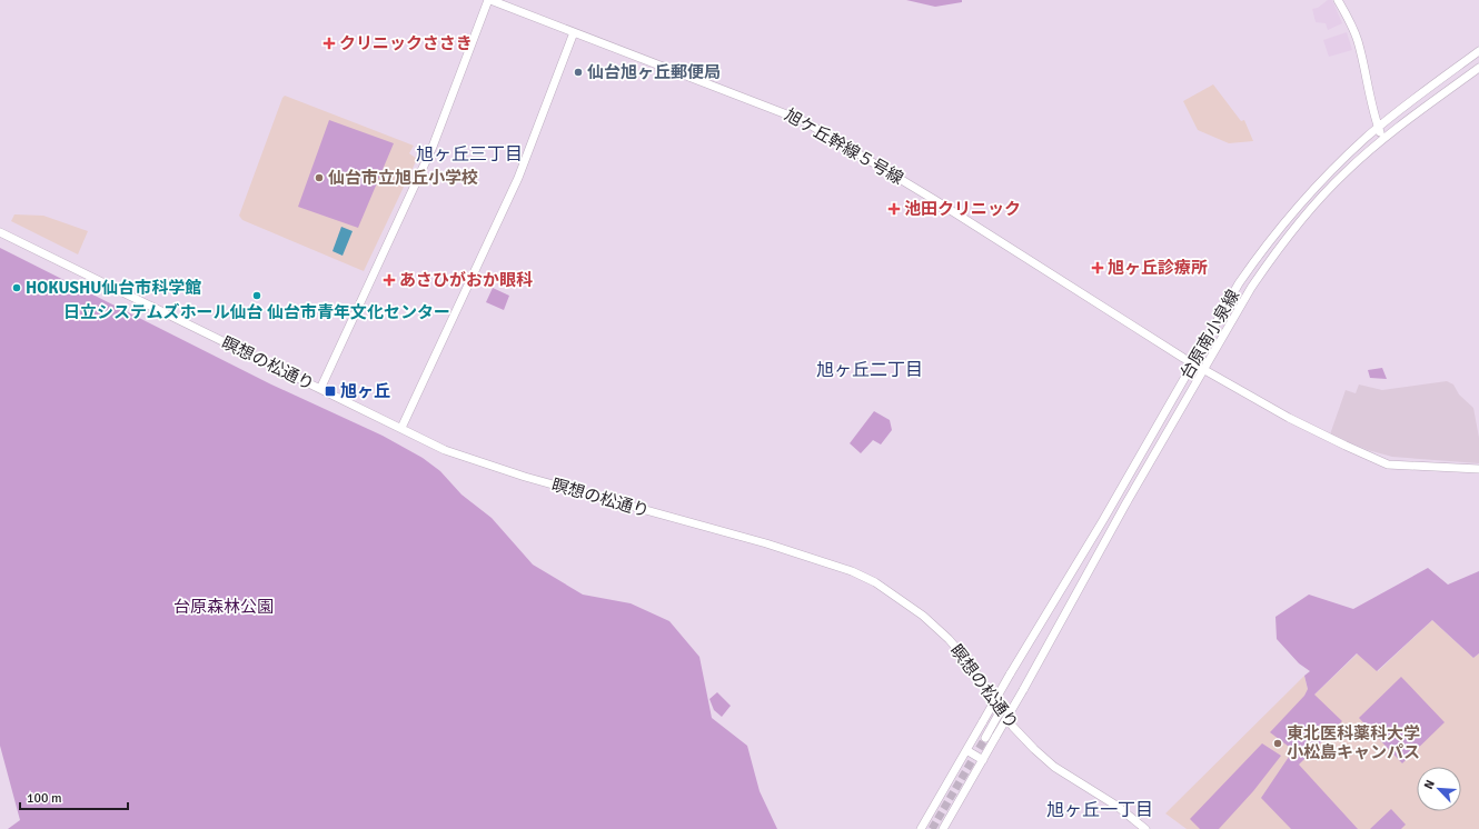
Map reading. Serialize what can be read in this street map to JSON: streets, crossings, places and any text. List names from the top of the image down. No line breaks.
{"streets":{"street":["旭ケ丘幹線５号線","台原南小泉線","瞑想の松通り"]},"crossings":[["旭ケ丘幹線５号線","台原南小泉線"]],"districts":["旭ヶ丘三丁目","旭ヶ丘二丁目","旭ヶ丘一丁目"],"parks":["台原森林公園"],"places":{"health":["クリニックささき","池田クリニック","旭ヶ丘診療所","あさひがおか眼科"],"other":["仙台旭ヶ丘郵便局","仙台市立旭丘小学校","HOKUSHU仙台市科学館","日立システムズホール仙台 仙台市青年文化センター","東北医科薬科大学 小松島キャンパス"],"transit":["旭ヶ丘"]},"scale_bar":"100 m","north":"top left"}
